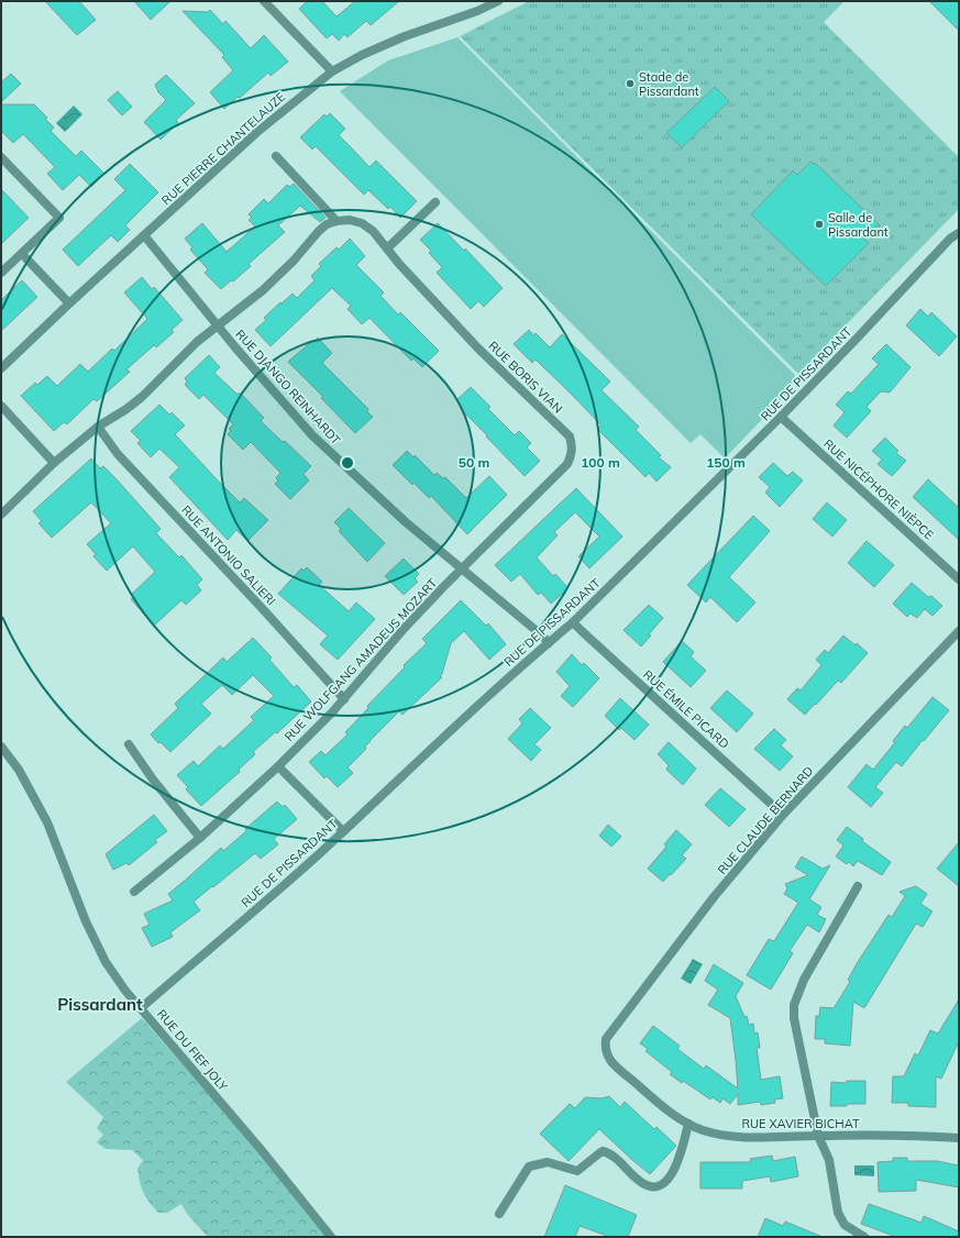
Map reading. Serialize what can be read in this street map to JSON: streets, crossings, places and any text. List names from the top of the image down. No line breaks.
{"streets":{"street":["RUE PIERRE CHANTELAUZE","RUE DE PISSARDANT","RUE BORIS VIAN","RUE DJANGO REINHARDT","RUE NICÉPHORE NIÈPCE","RUE ANTONIO SALIERI","RUE WOLFGANG AMADEUS MOZART","RUE ÉMILE PICARD","RUE CLAUDE BERNARD","RUE DU FIEF JOLY","RUE XAVIER BICHAT"]},"crossings":[["RUE PIERRE CHANTELAUZE","RUE DJANGO REINHARDT"],["RUE DE PISSARDANT","RUE DJANGO REINHARDT"],["RUE DE PISSARDANT","RUE NICÉPHORE NIÈPCE"],["RUE DE PISSARDANT","RUE ÉMILE PICARD"],["RUE DE PISSARDANT","RUE DU FIEF JOLY"],["RUE BORIS VIAN","RUE DJANGO REINHARDT"],["RUE BORIS VIAN","RUE WOLFGANG AMADEUS MOZART"],["RUE DJANGO REINHARDT","RUE WOLFGANG AMADEUS MOZART"],["RUE ANTONIO SALIERI","RUE WOLFGANG AMADEUS MOZART"],["RUE ÉMILE PICARD","RUE CLAUDE BERNARD"],["RUE CLAUDE BERNARD","RUE XAVIER BICHAT"]],"districts":["Pissardant"],"places":["Stade de Pissardant","Salle de Pissardant"],"rings":["50 m","100 m","150 m"]}
